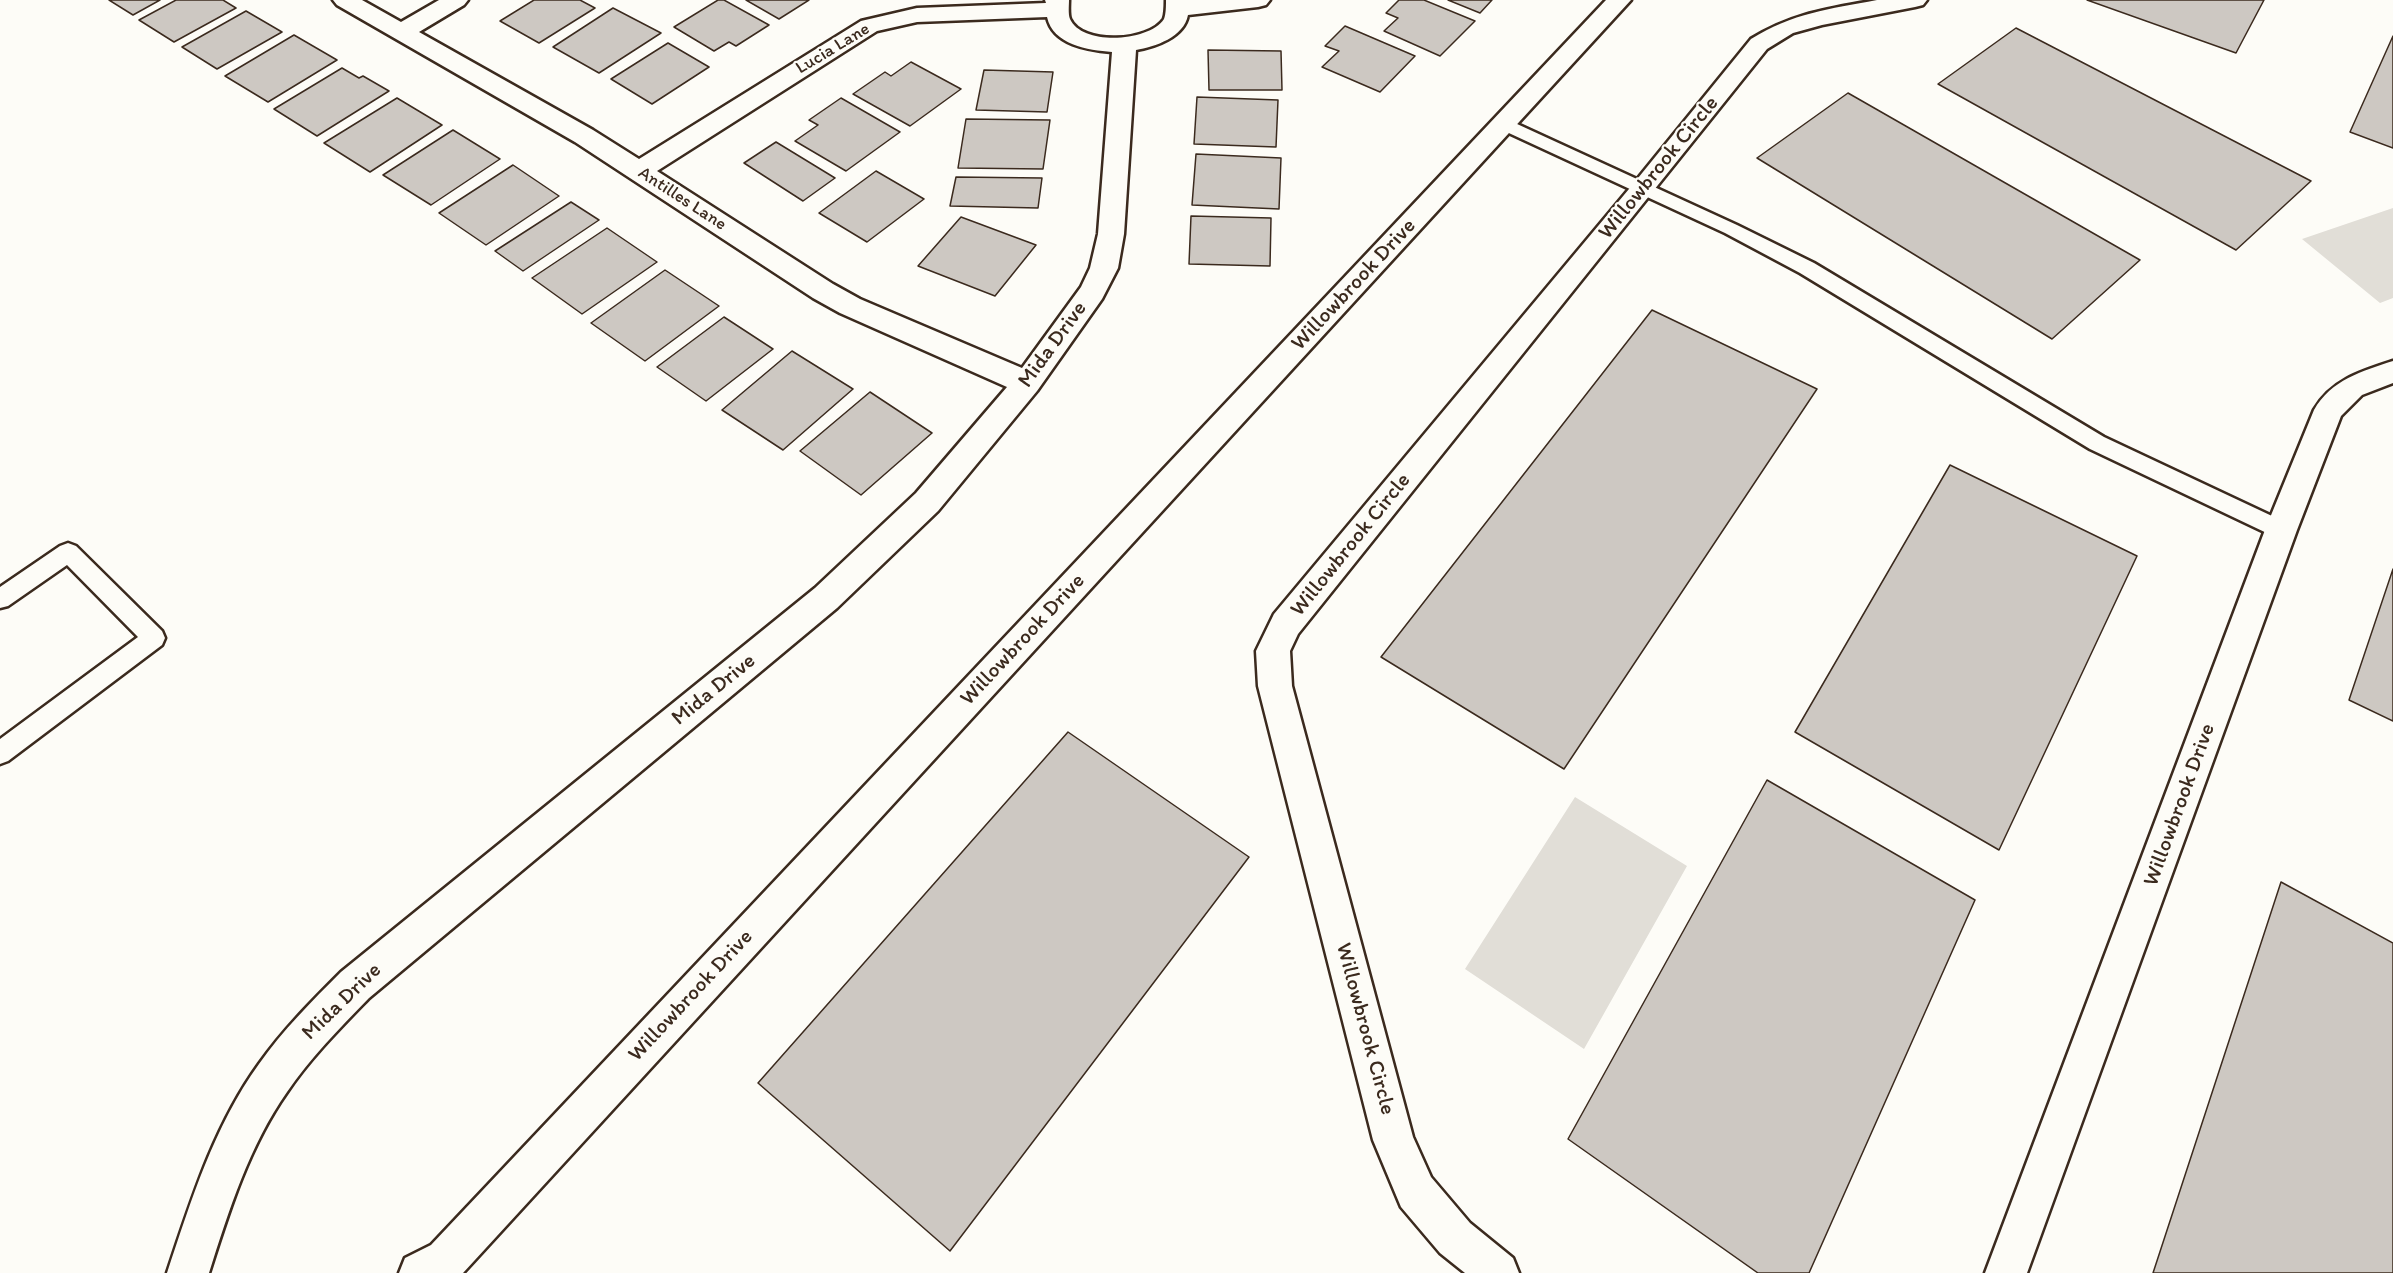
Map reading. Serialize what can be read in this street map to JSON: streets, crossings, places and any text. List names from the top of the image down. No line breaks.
{"streets":{"street":["Lucia Lane","Willowbrook Circle","Antilles Lane","Willowbrook Drive","Mida Drive"]},"crossings":[["Lucia Lane","Antilles Lane"],["Antilles Lane","Mida Drive"]]}
